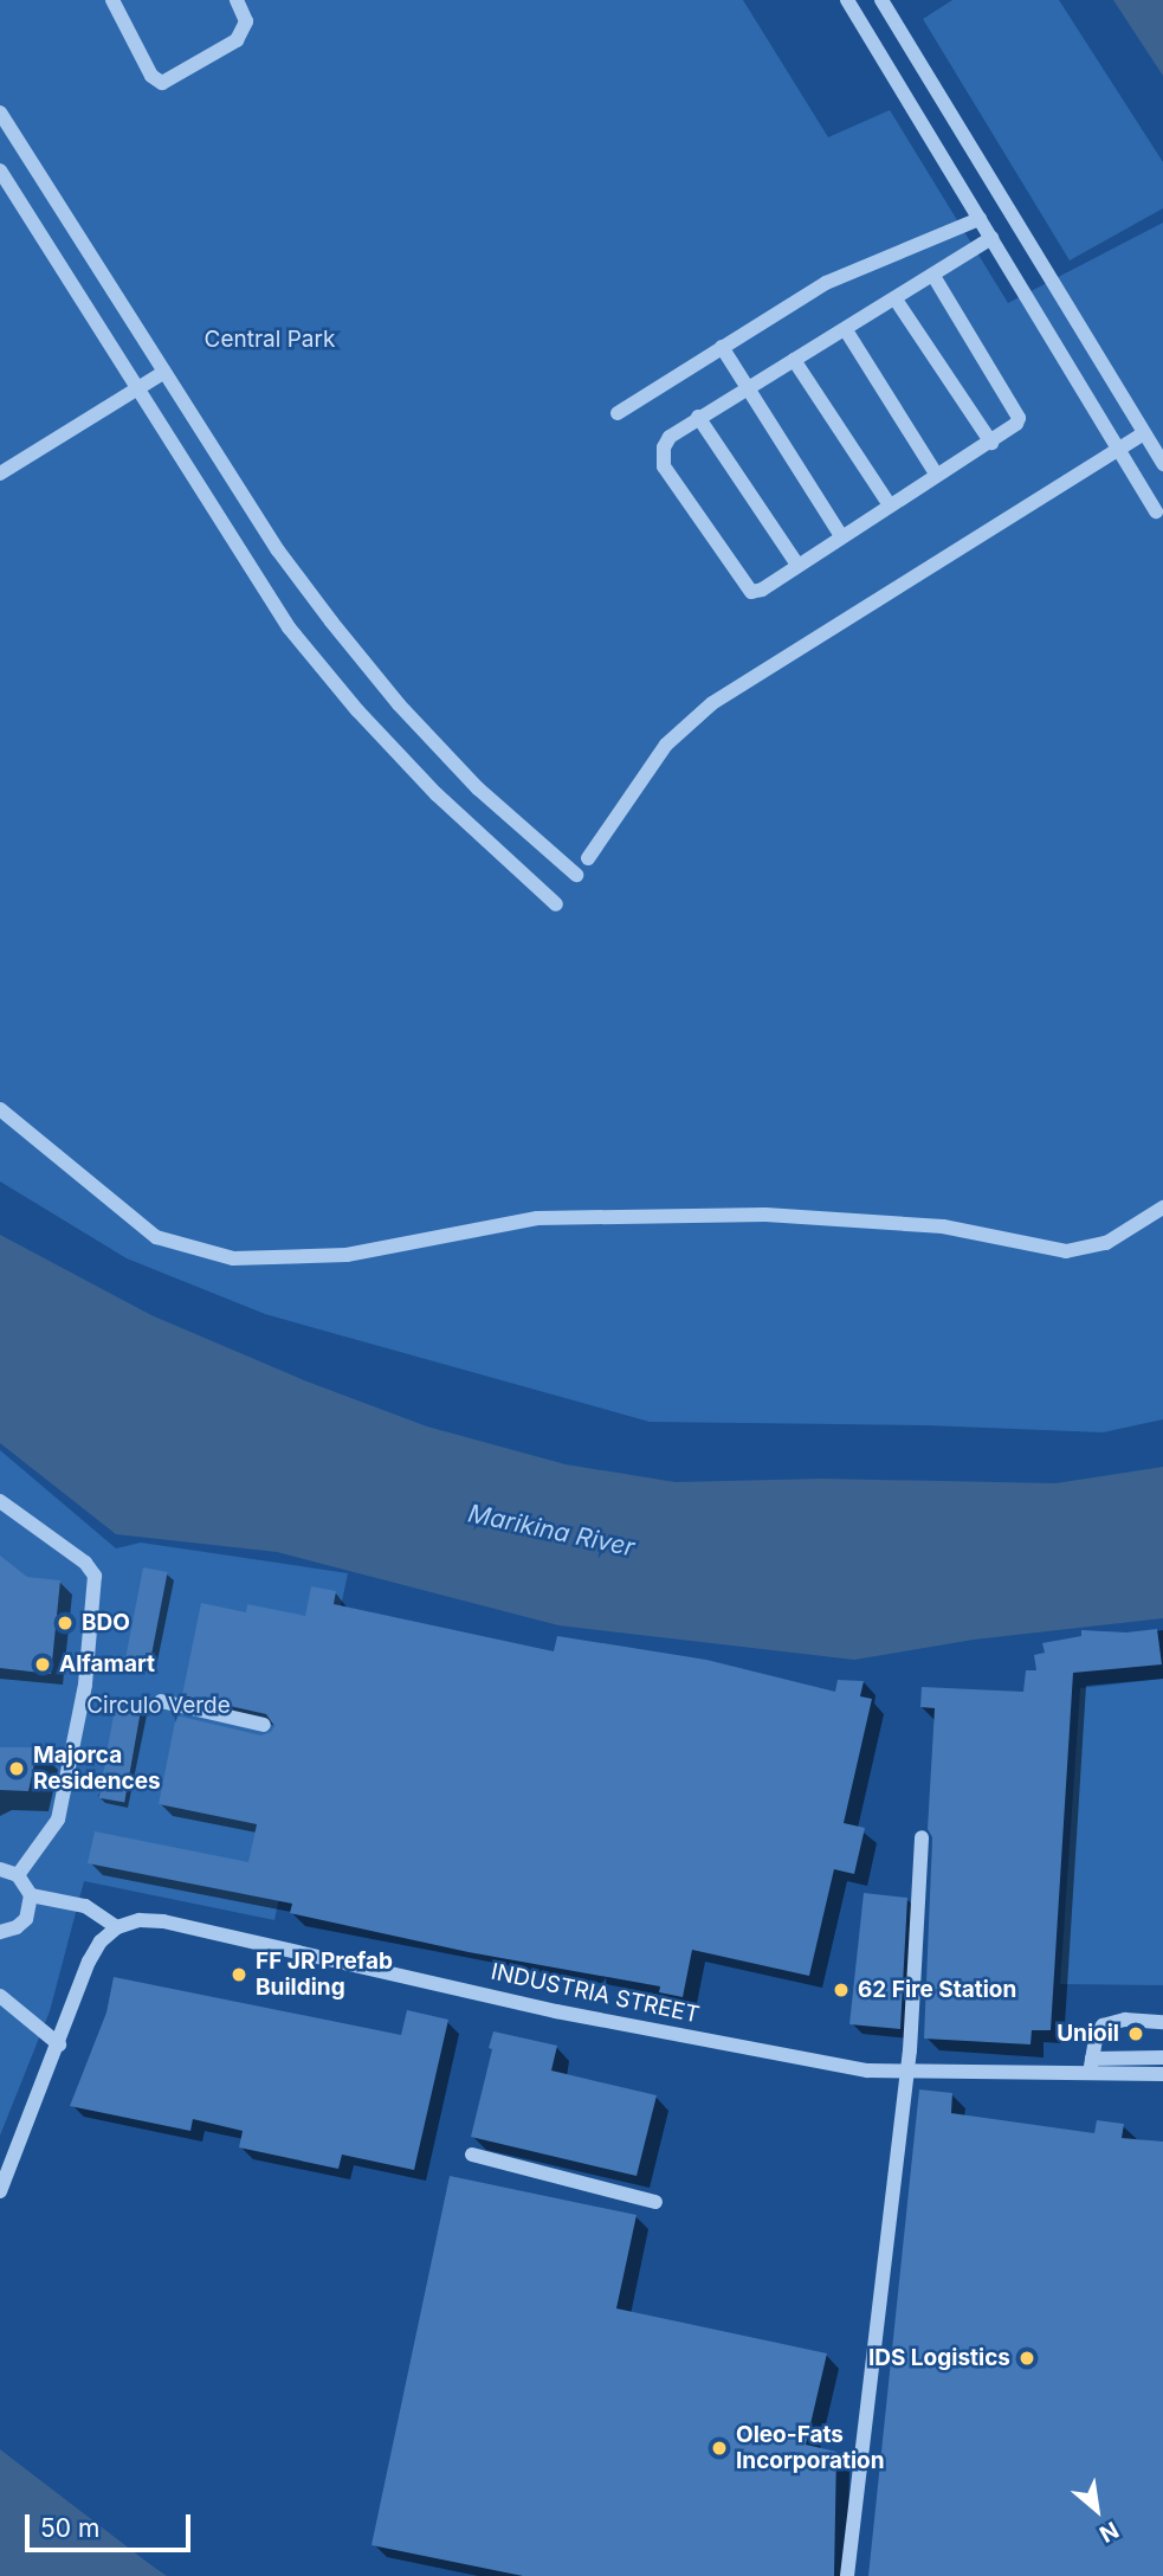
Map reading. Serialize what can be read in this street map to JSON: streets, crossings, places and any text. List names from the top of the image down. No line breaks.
{"streets":{"street":["INDUSTRIA STREET"]},"water":["Marikina River"],"parks":["Central Park","Circulo Verde"],"places":["BDO","Alfamart","Majorca Residences","FF JR Prefab Building","62 Fire Station","Unioil","IDS Logistics","Oleo-Fats Incorporation"],"scale_bar":"50 m","north":"bottom right"}
